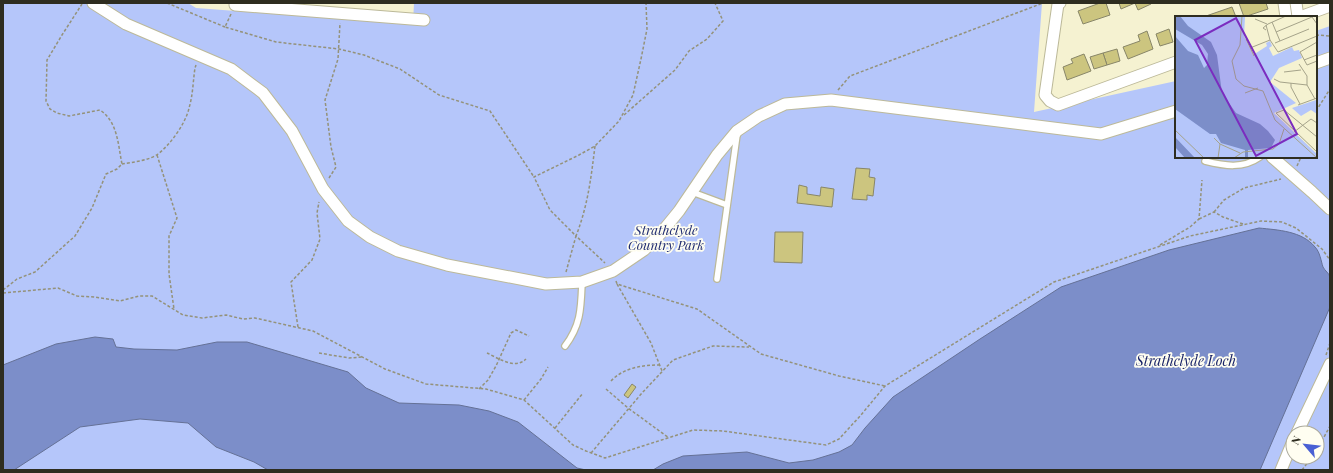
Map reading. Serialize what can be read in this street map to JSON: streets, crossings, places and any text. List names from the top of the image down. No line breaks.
{"water":["Strathclyde Loch"],"parks":["Strathclyde Country Park"],"north":"top left"}
